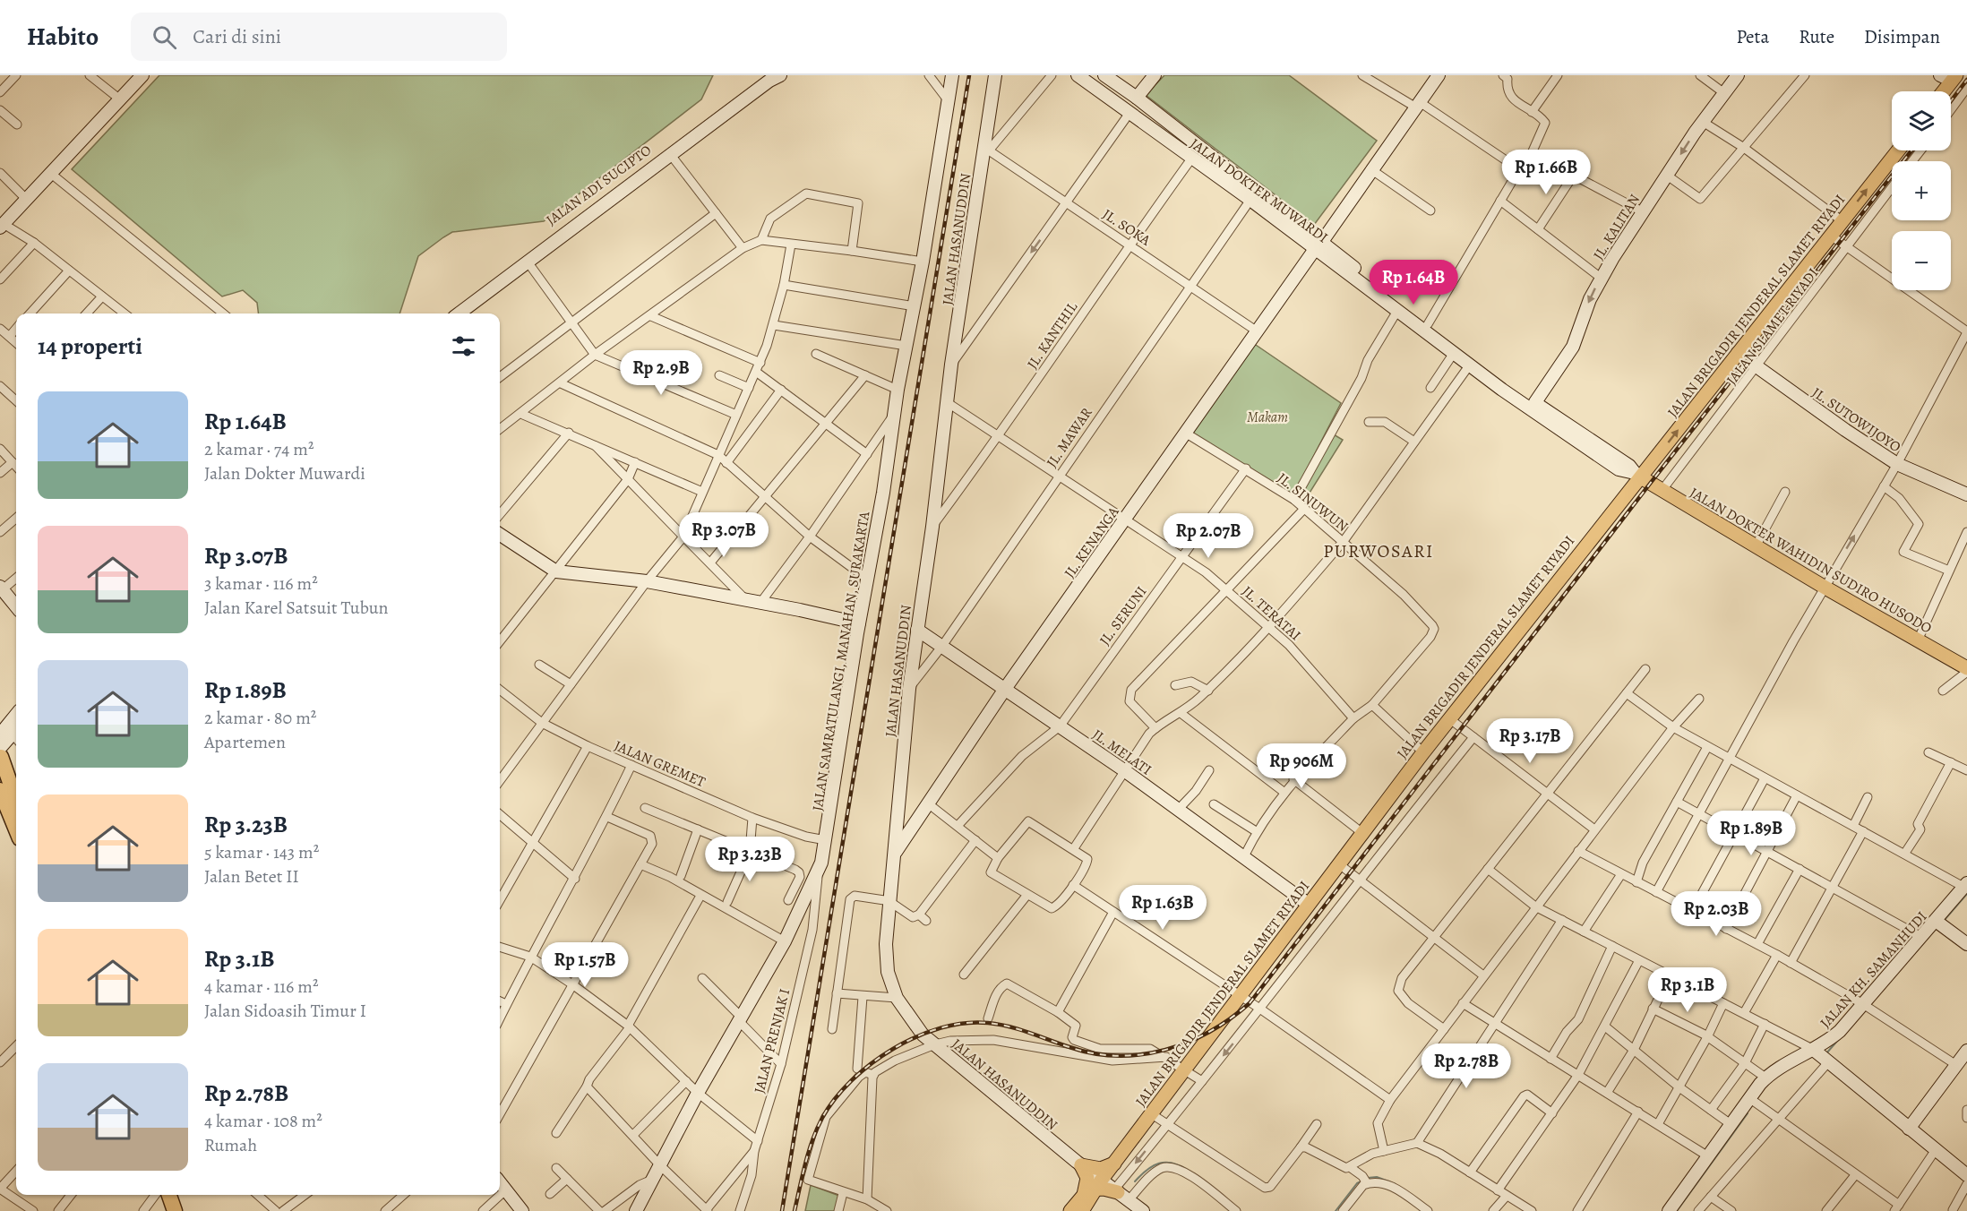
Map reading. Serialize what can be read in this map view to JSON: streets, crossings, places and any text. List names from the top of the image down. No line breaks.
{"streets":{"main road":["JALAN ADI SUCIPTO","JALAN DOKTER MUWARDI","JL. KALITAN","JALAN HASANUDDIN","JALAN BRIGADIR JENDERAL SLAMET RIYADI","JL. SUTOWIJOYO","JL. KENANGA","JALAN DOKTER WAHIDIN SUDIRO HUSODO","JALAN SAMRATULANGI, MANAHAN, SURAKARTA","JL. MELATI","JALAN KH. SAMANHUDI"],"street":["JL. SOKA","JALAN SLAMET RIYADI","JL. KANTHIL","JL. MAWAR","JL. SINUWUN","JL. TERATAI","JL. SERUNI","JALAN GREMET","JALAN PRENJAK I"]},"crossings":[["JALAN DOKTER MUWARDI","JL. KALITAN"],["JALAN DOKTER MUWARDI","JALAN BRIGADIR JENDERAL SLAMET RIYADI"],["JALAN DOKTER MUWARDI","JL. KANTHIL"],["JALAN DOKTER MUWARDI","JL. MAWAR"],["JALAN DOKTER MUWARDI","JL. KENANGA"],["JALAN DOKTER MUWARDI","JALAN DOKTER WAHIDIN SUDIRO HUSODO"],["JL. SOKA","JALAN HASANUDDIN"],["JL. SOKA","JL. KANTHIL"],["JL. SOKA","JL. MAWAR"],["JL. SOKA","JL. KENANGA"],["JALAN HASANUDDIN","JALAN BRIGADIR JENDERAL SLAMET RIYADI"],["JALAN HASANUDDIN","JL. KANTHIL"],["JALAN HASANUDDIN","JL. MAWAR"],["JALAN HASANUDDIN","JL. KENANGA"],["JALAN HASANUDDIN","JL. TERATAI"],["JALAN HASANUDDIN","JL. MELATI"],["JALAN BRIGADIR JENDERAL SLAMET RIYADI","JL. SUTOWIJOYO"],["JALAN BRIGADIR JENDERAL SLAMET RIYADI","JALAN DOKTER WAHIDIN SUDIRO HUSODO"],["JALAN BRIGADIR JENDERAL SLAMET RIYADI","JL. MELATI"],["JALAN SLAMET RIYADI","JL. SUTOWIJOYO"],["JALAN SLAMET RIYADI","JALAN DOKTER WAHIDIN SUDIRO HUSODO"],["JL. KANTHIL","JL. TERATAI"],["JL. MAWAR","JL. TERATAI"],["JL. MAWAR","JL. MELATI"],["JL. SINUWUN","JL. KENANGA"],["JL. SINUWUN","JL. SERUNI"],["JL. KENANGA","JL. TERATAI"],["JL. KENANGA","JL. MELATI"],["JL. TERATAI","JL. SERUNI"],["JL. SERUNI","JL. MELATI"],["JALAN SAMRATULANGI, MANAHAN, SURAKARTA","JALAN GREMET"],["JALAN SAMRATULANGI, MANAHAN, SURAKARTA","JALAN PRENJAK I"]],"one_way":["JL. KALITAN"],"districts":["PURWOSARI"],"parks":["Makam"],"page":{"header":"Habito","search":"Cari di sini","nav":["Peta","Rute","Disimpan"],"map_buttons":["+","−"],"price":["Rp 1.66B","Rp 1.64B","Rp 2.9B","Rp 3.07B","Rp 2.07B","Rp 3.17B","Rp 906M","Rp 1.89B","Rp 3.23B","Rp 1.63B","Rp 2.03B","Rp 1.57B","Rp 3.1B","Rp 2.78B"],"heading":"14 properti","list":[{"name":"Rp 1.64B","note":"2 kamar · 74 m² · Jalan Dokter Muwardi"},{"name":"Rp 3.07B","note":"3 kamar · 116 m² · Jalan Karel Satsuit Tubun"},{"name":"Rp 1.89B","note":"2 kamar · 80 m² · Apartemen"},{"name":"Rp 3.23B","note":"5 kamar · 143 m² · Jalan Betet II"},{"name":"Rp 3.1B","note":"4 kamar · 116 m² · Jalan Sidoasih Timur I"},{"name":"Rp 2.78B","note":"4 kamar · 108 m² · Rumah"}]}}
